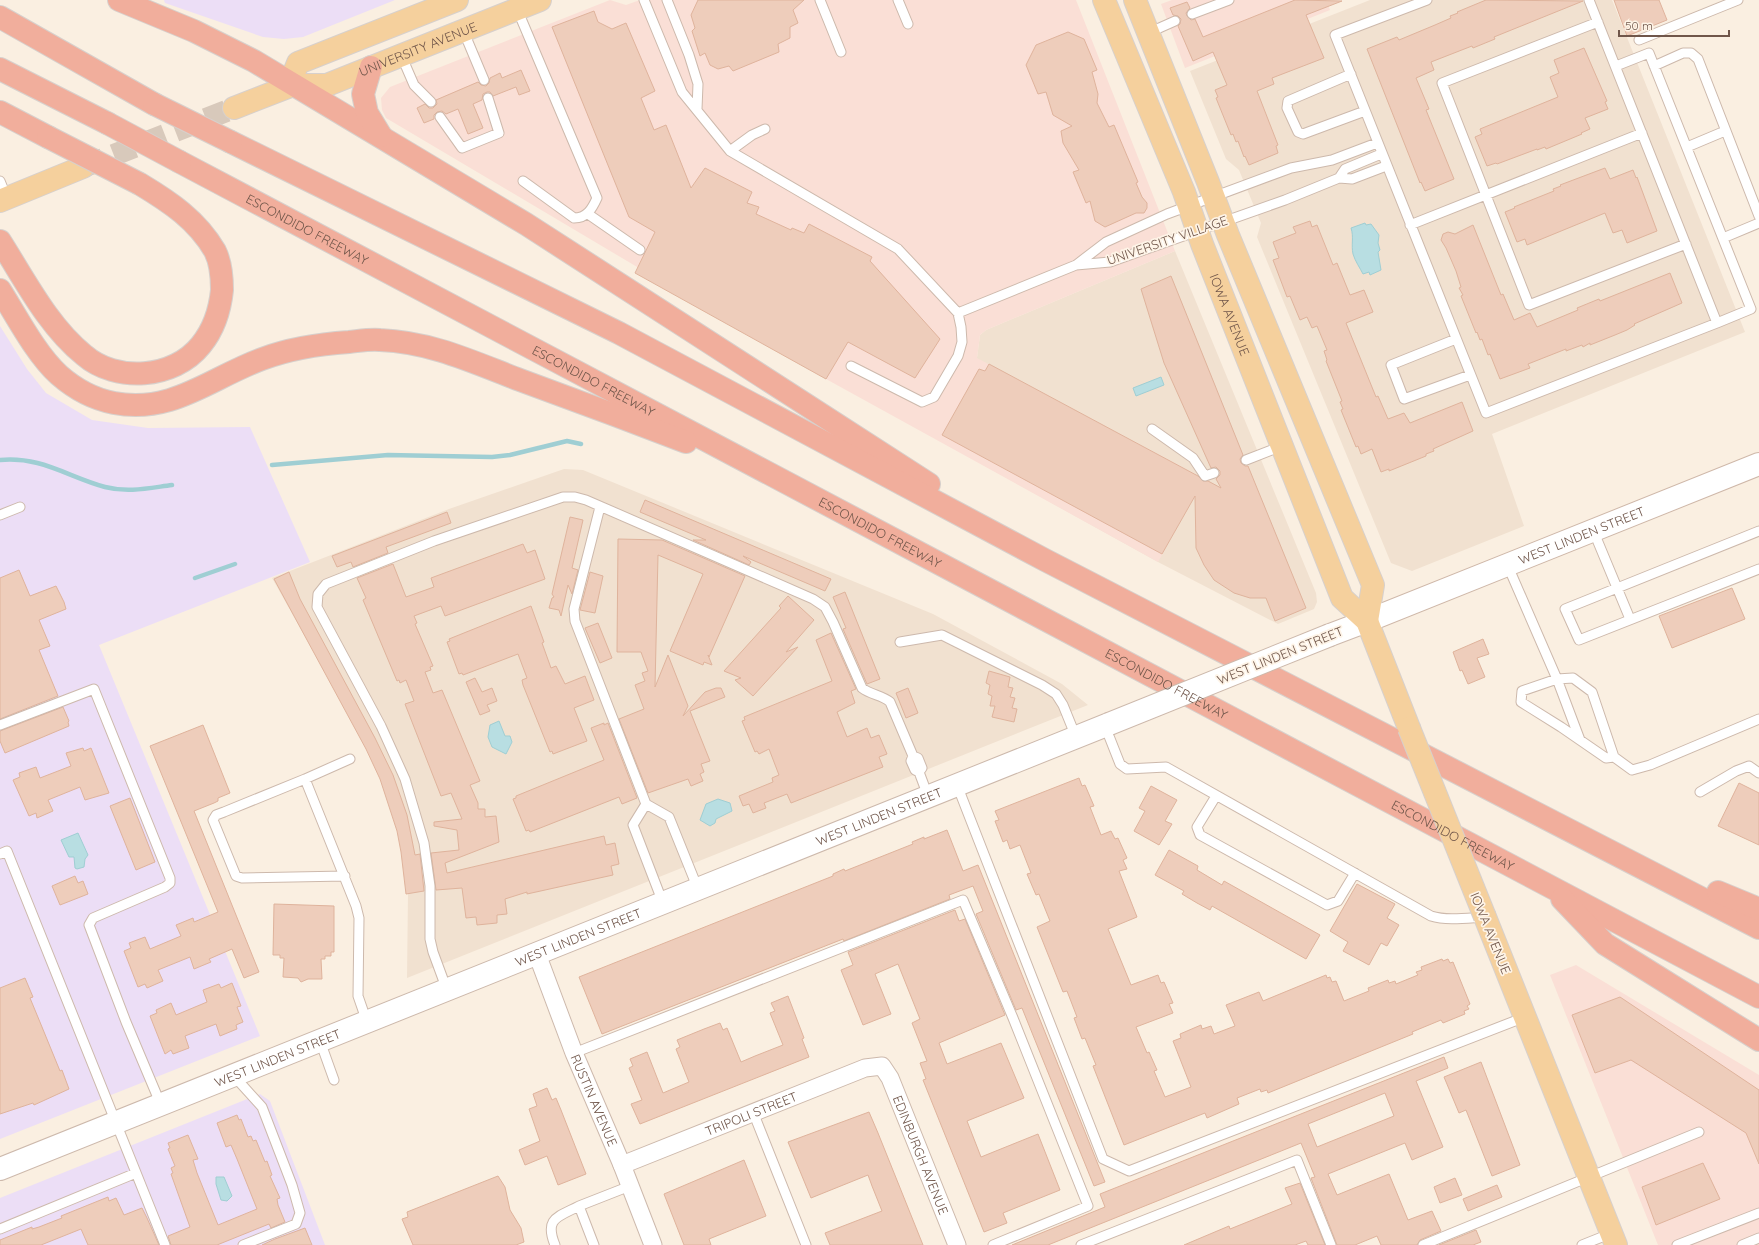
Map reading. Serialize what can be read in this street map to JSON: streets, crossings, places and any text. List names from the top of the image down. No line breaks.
{"streets":{"highway":["ESCONDIDO FREEWAY"],"main road":["UNIVERSITY AVENUE","IOWA AVENUE"],"street":["WEST LINDEN STREET","RUSTIN AVENUE","TRIPOLI STREET","EDINBURGH AVENUE"],"lane":["UNIVERSITY VILLAGE"]},"crossings":[["UNIVERSITY VILLAGE","IOWA AVENUE"],["IOWA AVENUE","WEST LINDEN STREET"],["WEST LINDEN STREET","RUSTIN AVENUE"],["RUSTIN AVENUE","TRIPOLI STREET"],["TRIPOLI STREET","EDINBURGH AVENUE"]],"scale_bar":"50 m"}
